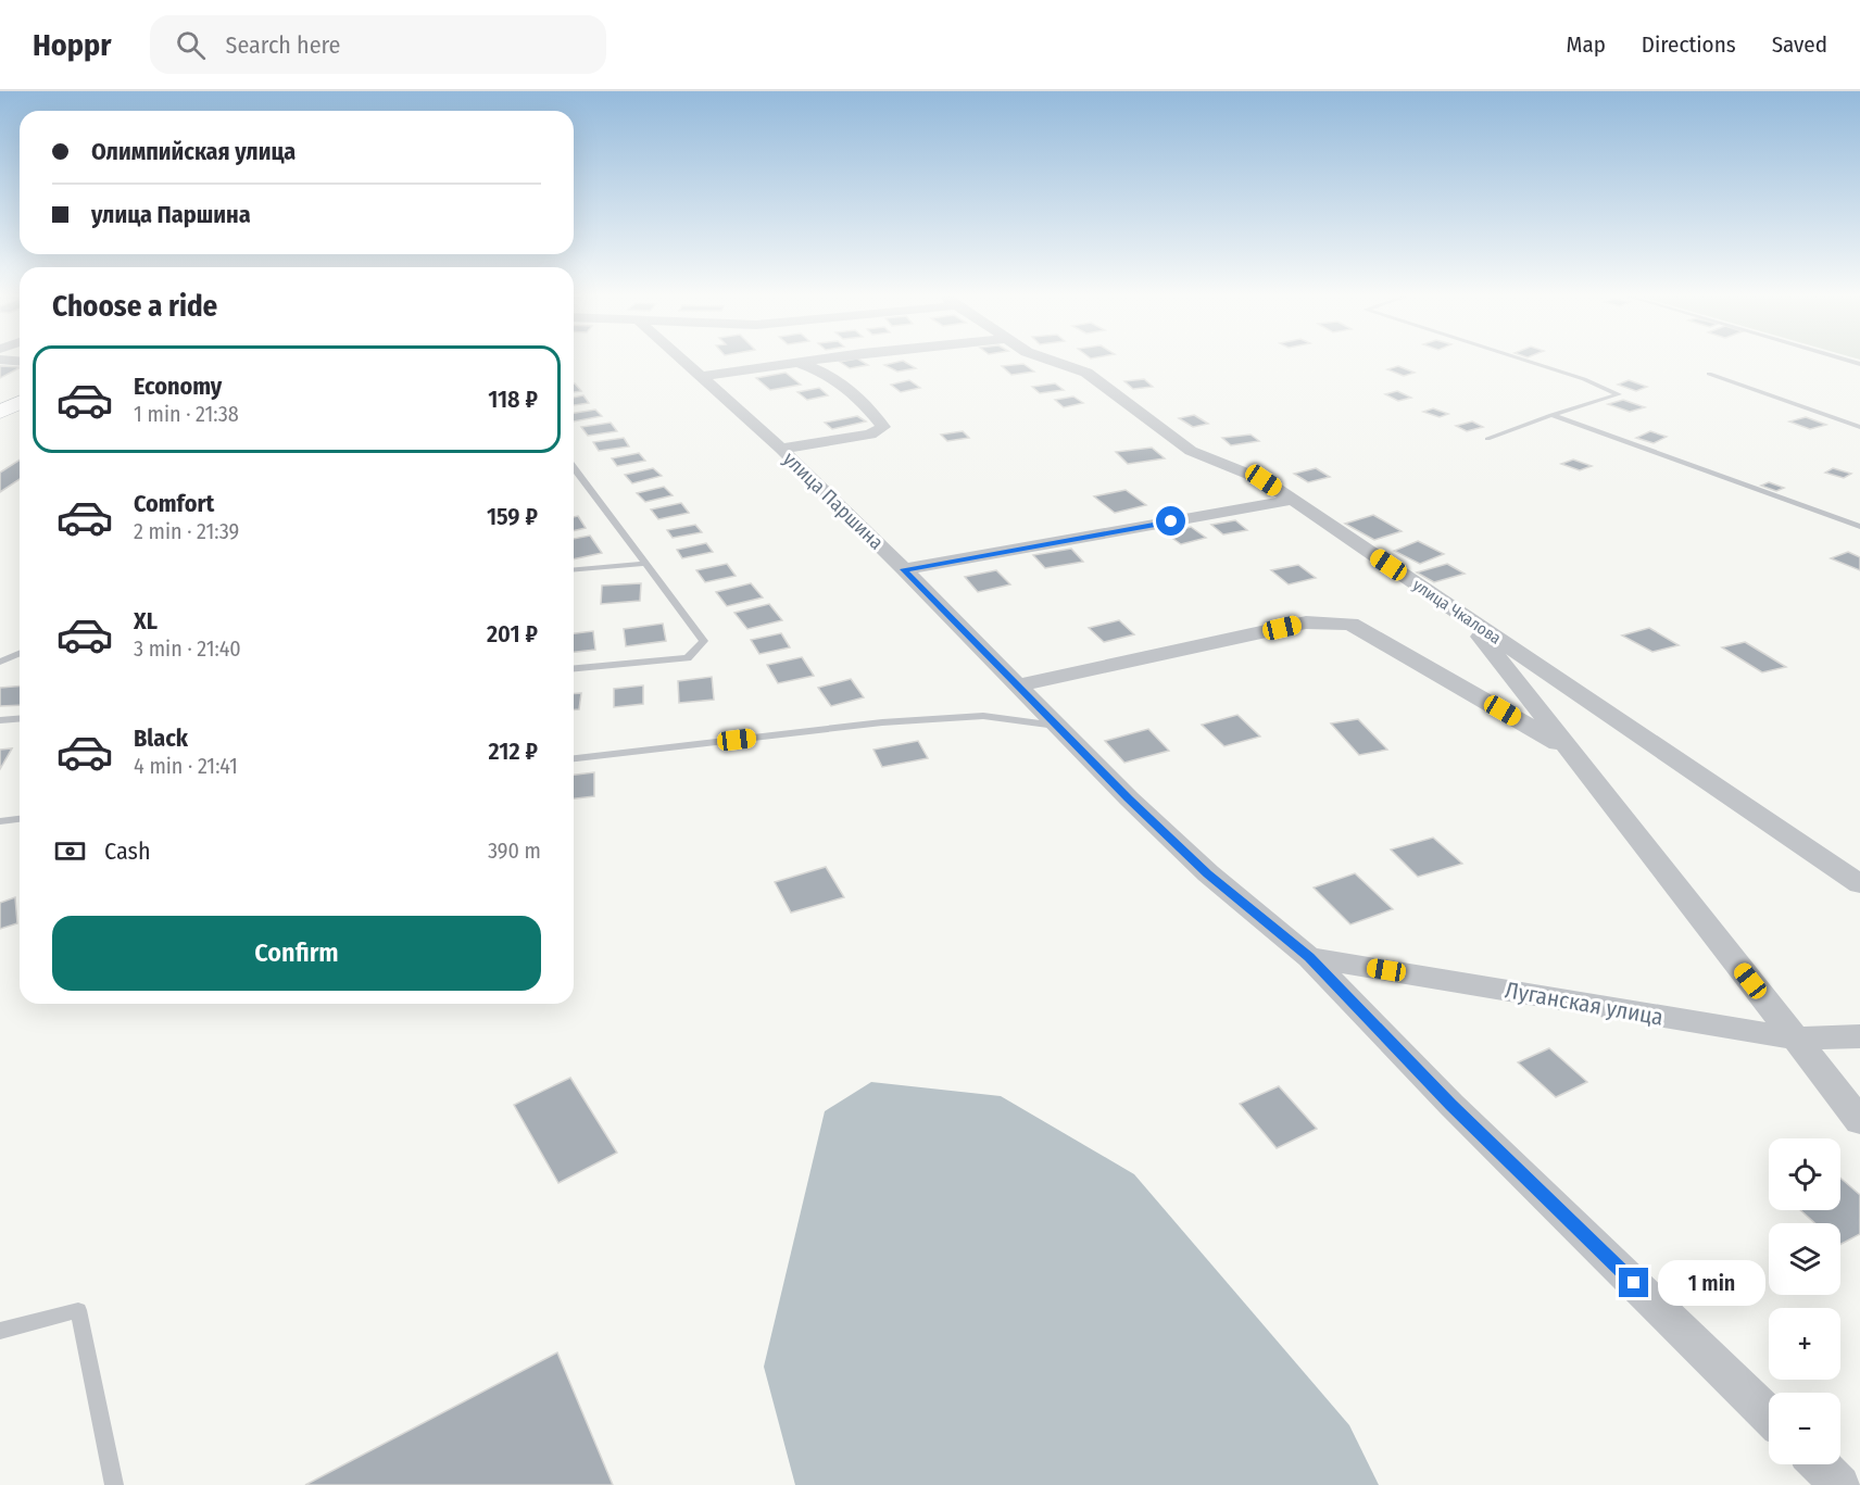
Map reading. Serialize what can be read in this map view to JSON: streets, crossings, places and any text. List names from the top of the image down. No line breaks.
{"streets":{"street":["улица Паршина","улица Чкалова","Луганская улица"]},"crossings":[["улица Паршина","Луганская улица"]],"page":{"header":"Hoppr","search":"Search here","nav":["Map","Directions","Saved"],"banner":["Олимпийская улица","улица Паршина"],"heading":"Choose a ride","list":[{"name":"Economy","note":"1 min · 21:38","value":"118 ₽"},{"name":"Comfort","note":"2 min · 21:39","value":"159 ₽"},{"name":"XL","note":"3 min · 21:40","value":"201 ₽"},{"name":"Black","note":"4 min · 21:41","value":"212 ₽"}],"pay":["Cash","390 m"],"buttons":"Confirm","map_buttons":["+","−"],"bubble":"1 min"}}
